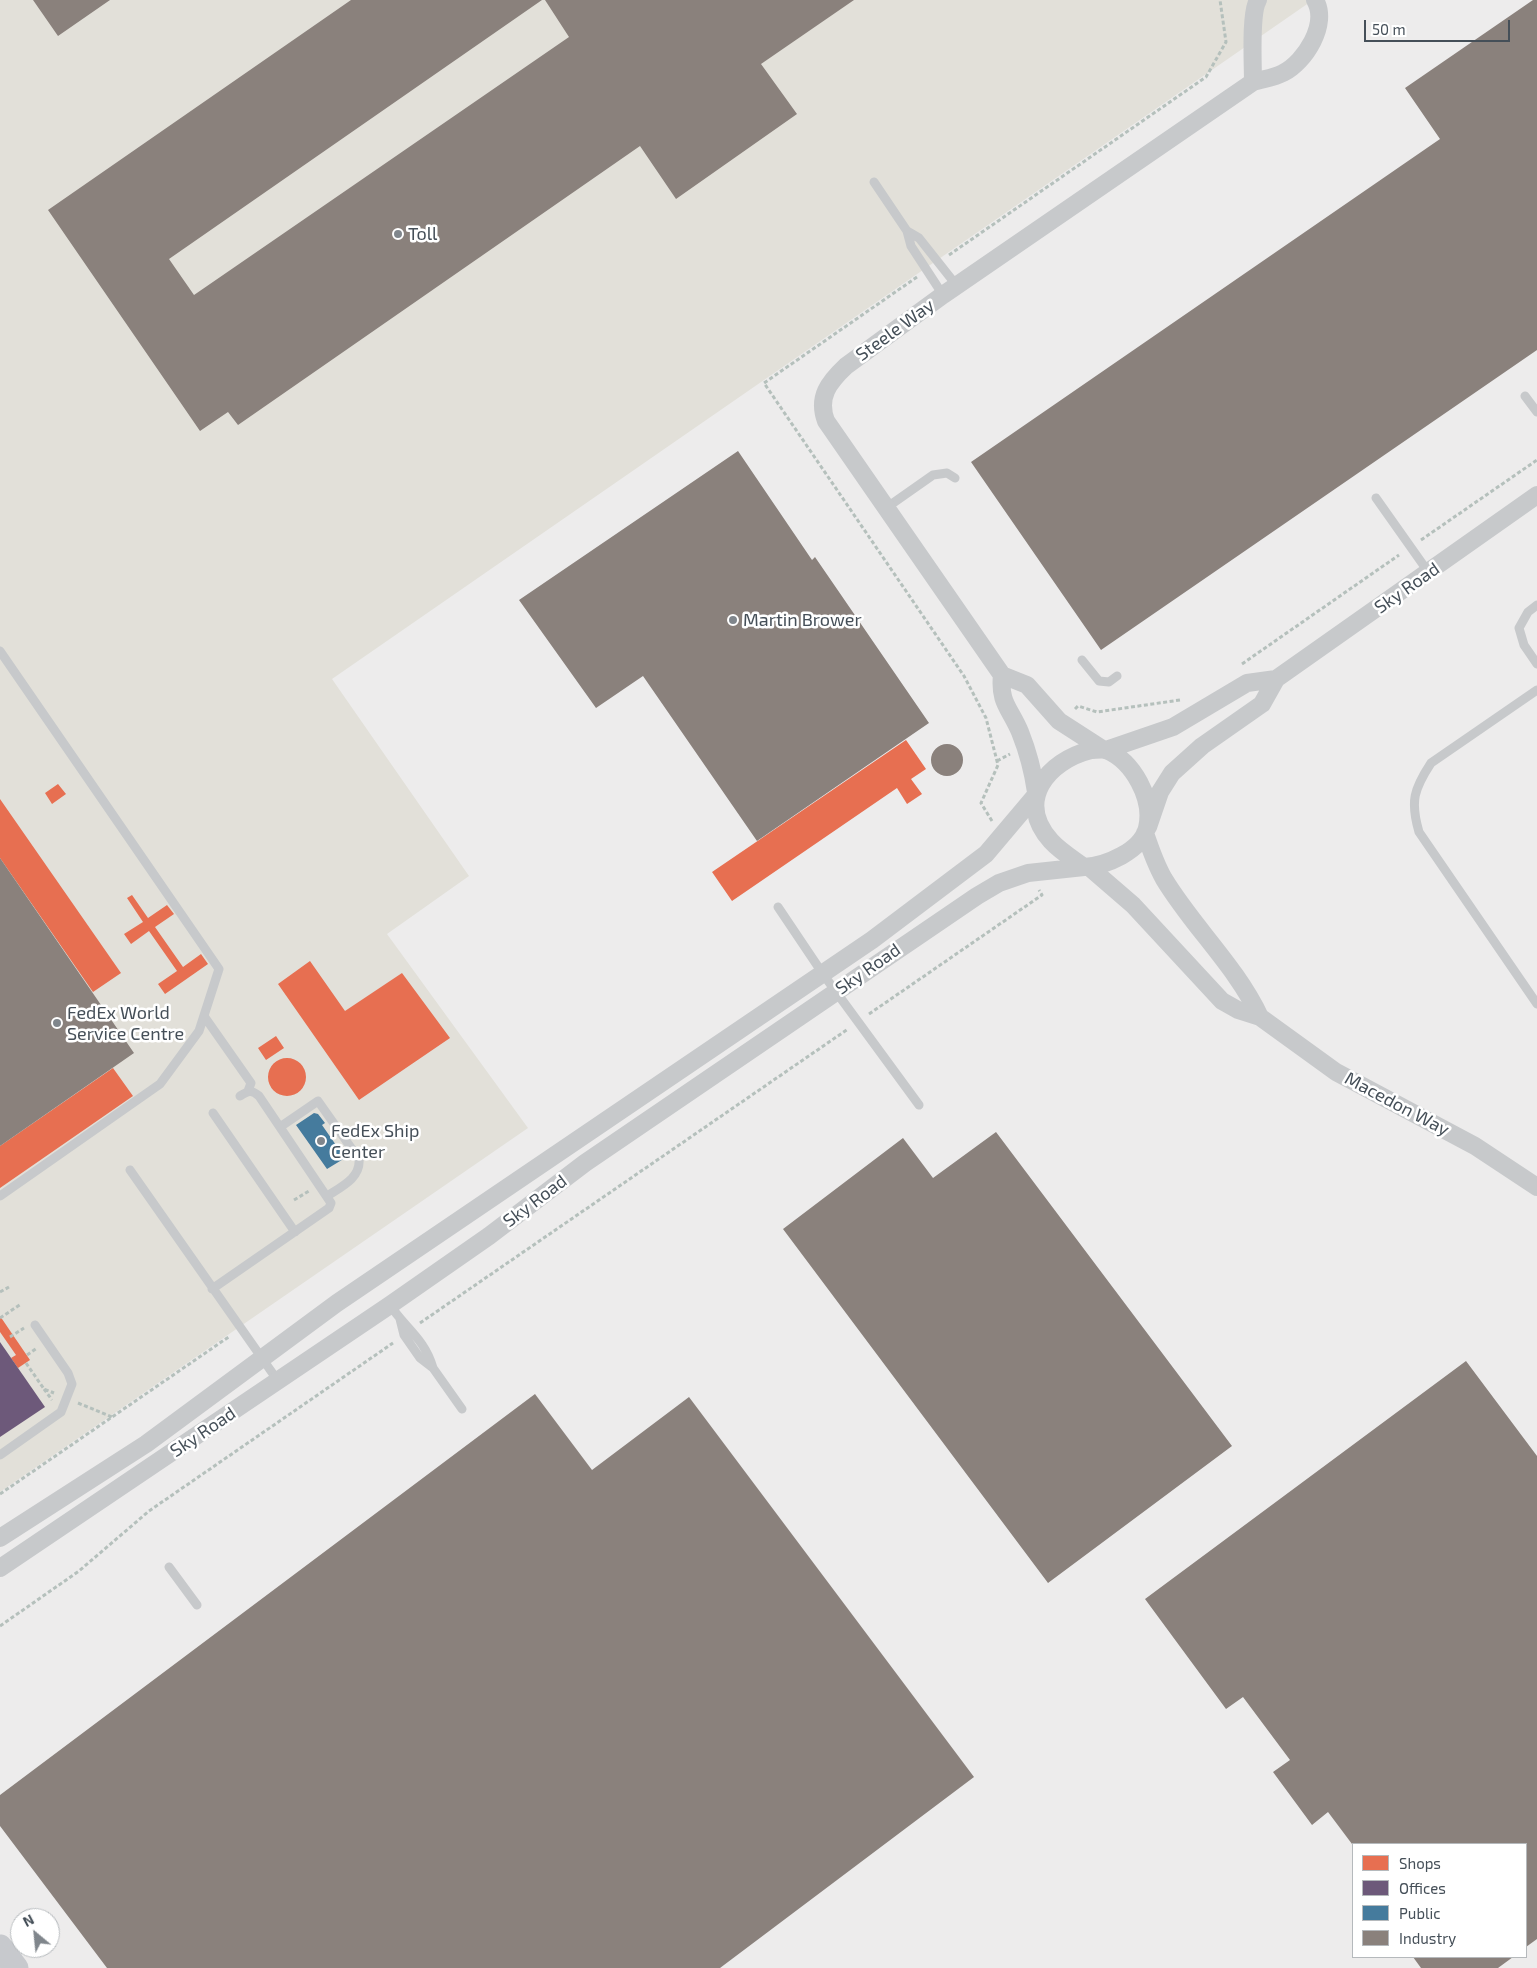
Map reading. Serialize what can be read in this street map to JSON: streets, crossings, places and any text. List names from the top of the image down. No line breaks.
{"streets":{"street":["Steele Way","Sky Road","Macedon Way"]},"crossings":[["Sky Road","Macedon Way"]],"places":["Toll","Martin Brower","FedEx World Service Centre","FedEx Ship Center"],"legend":["Shops","Offices","Public","Industry"],"scale_bar":"50 m","north":"top left"}
